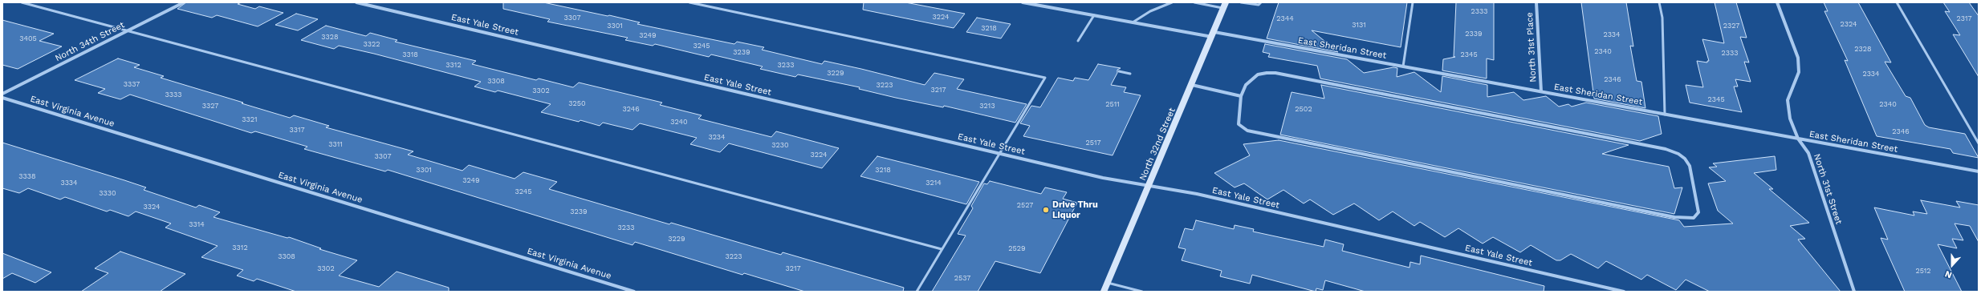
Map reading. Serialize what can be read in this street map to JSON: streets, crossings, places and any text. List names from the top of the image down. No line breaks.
{"streets":{"main road":["North 32nd Street"],"street":["East Yale Street","North 34th Street","North 31st Place","East Sheridan Street","East Virginia Avenue","North 31st Street"]},"crossings":[["East Yale Street","North 32nd Street"],["North 31st Place","East Sheridan Street"],["East Sheridan Street","North 32nd Street"],["East Sheridan Street","North 31st Street"]],"places":["Drive Thru Liquor"],"house_numbers":["2333","3224","3307","2344","2317","2324","3131","3301","2327","3218","2339","2334","3249","3328","3405","3322","3245","2328","2340","3239","2333","3318","2345","3312","3233","3229","2334","2346","3308","3337","3223","3217","3302","3333","2345","3250","2511","2340","3327","3213","3246","2502","3321","3240","3317","2346","3234","2517","3311","3230","3224","3307","3301","3218","3338","3249","3334","3214","3245","3330","2527","3324","3239","3314","3233","3229","3312","2529","3308","3223","3302","3217","2512","2537"],"north":"bottom"}
